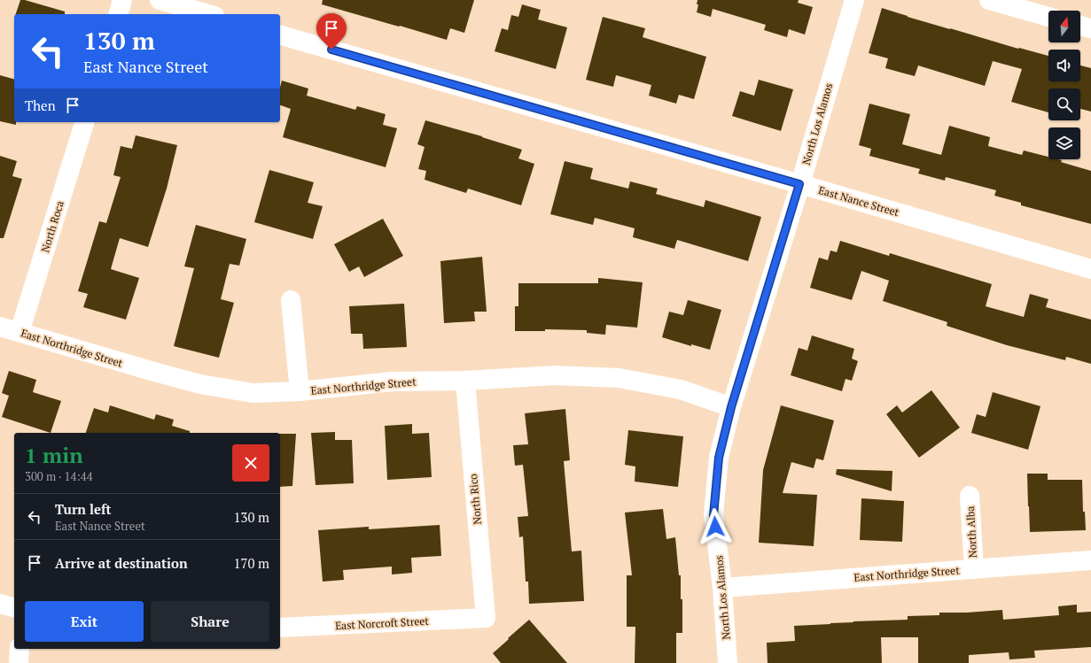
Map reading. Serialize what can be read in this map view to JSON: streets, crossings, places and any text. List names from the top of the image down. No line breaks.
{"streets":{"street":["North Los Alamos","East Nance Street","North Roca","East Northridge Street","North Rico","North Alba","East Norcroft Street"]},"crossings":[["North Los Alamos","East Nance Street"],["North Los Alamos","East Northridge Street"],["North Roca","East Northridge Street"],["East Northridge Street","North Rico"],["East Northridge Street","North Alba"],["North Rico","East Norcroft Street"]],"north":"top","page":{"turn":["130 m","East Nance Street"],"then":"Then","heading":["1 min","300 m · 14:44"],"list":[{"name":"Turn left","note":"East Nance Street","value":"130 m"},{"name":"Arrive at destination","value":"170 m"}],"buttons":["Exit","Share"]}}
